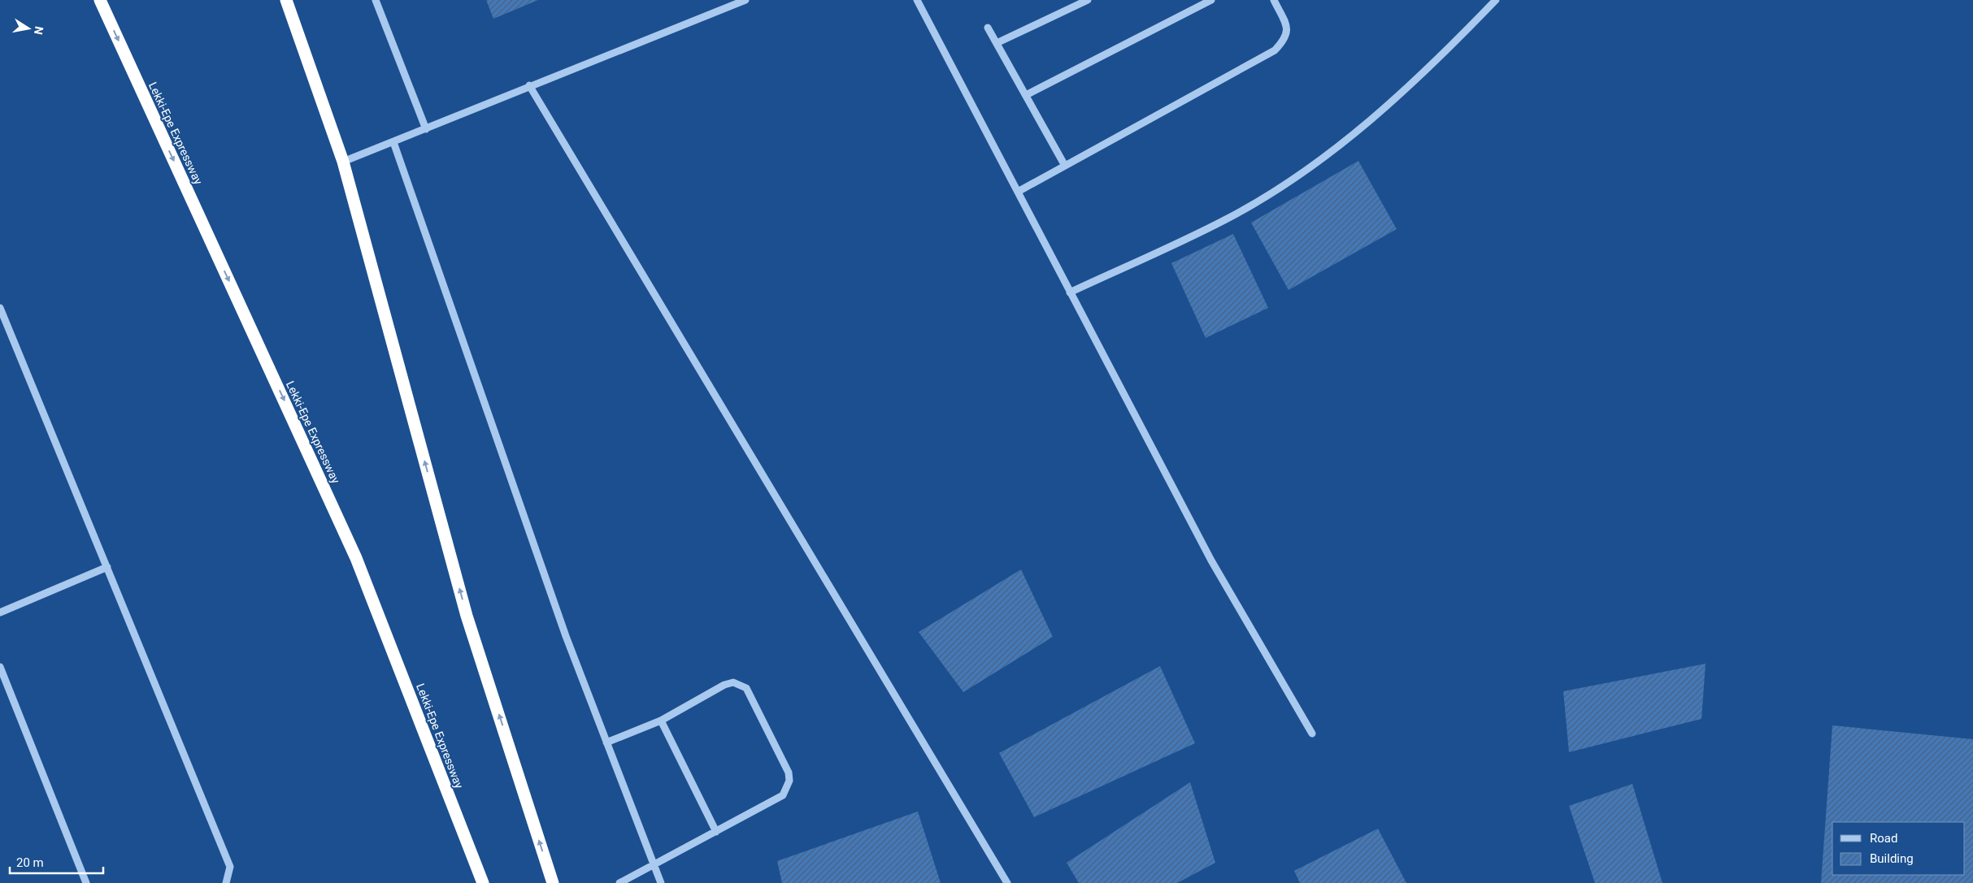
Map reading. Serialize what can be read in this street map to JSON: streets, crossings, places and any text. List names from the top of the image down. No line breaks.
{"streets":{"highway":["Lekki-Epe Expressway"]},"legend":["Road","Building"],"scale_bar":"20 m","north":"right"}
